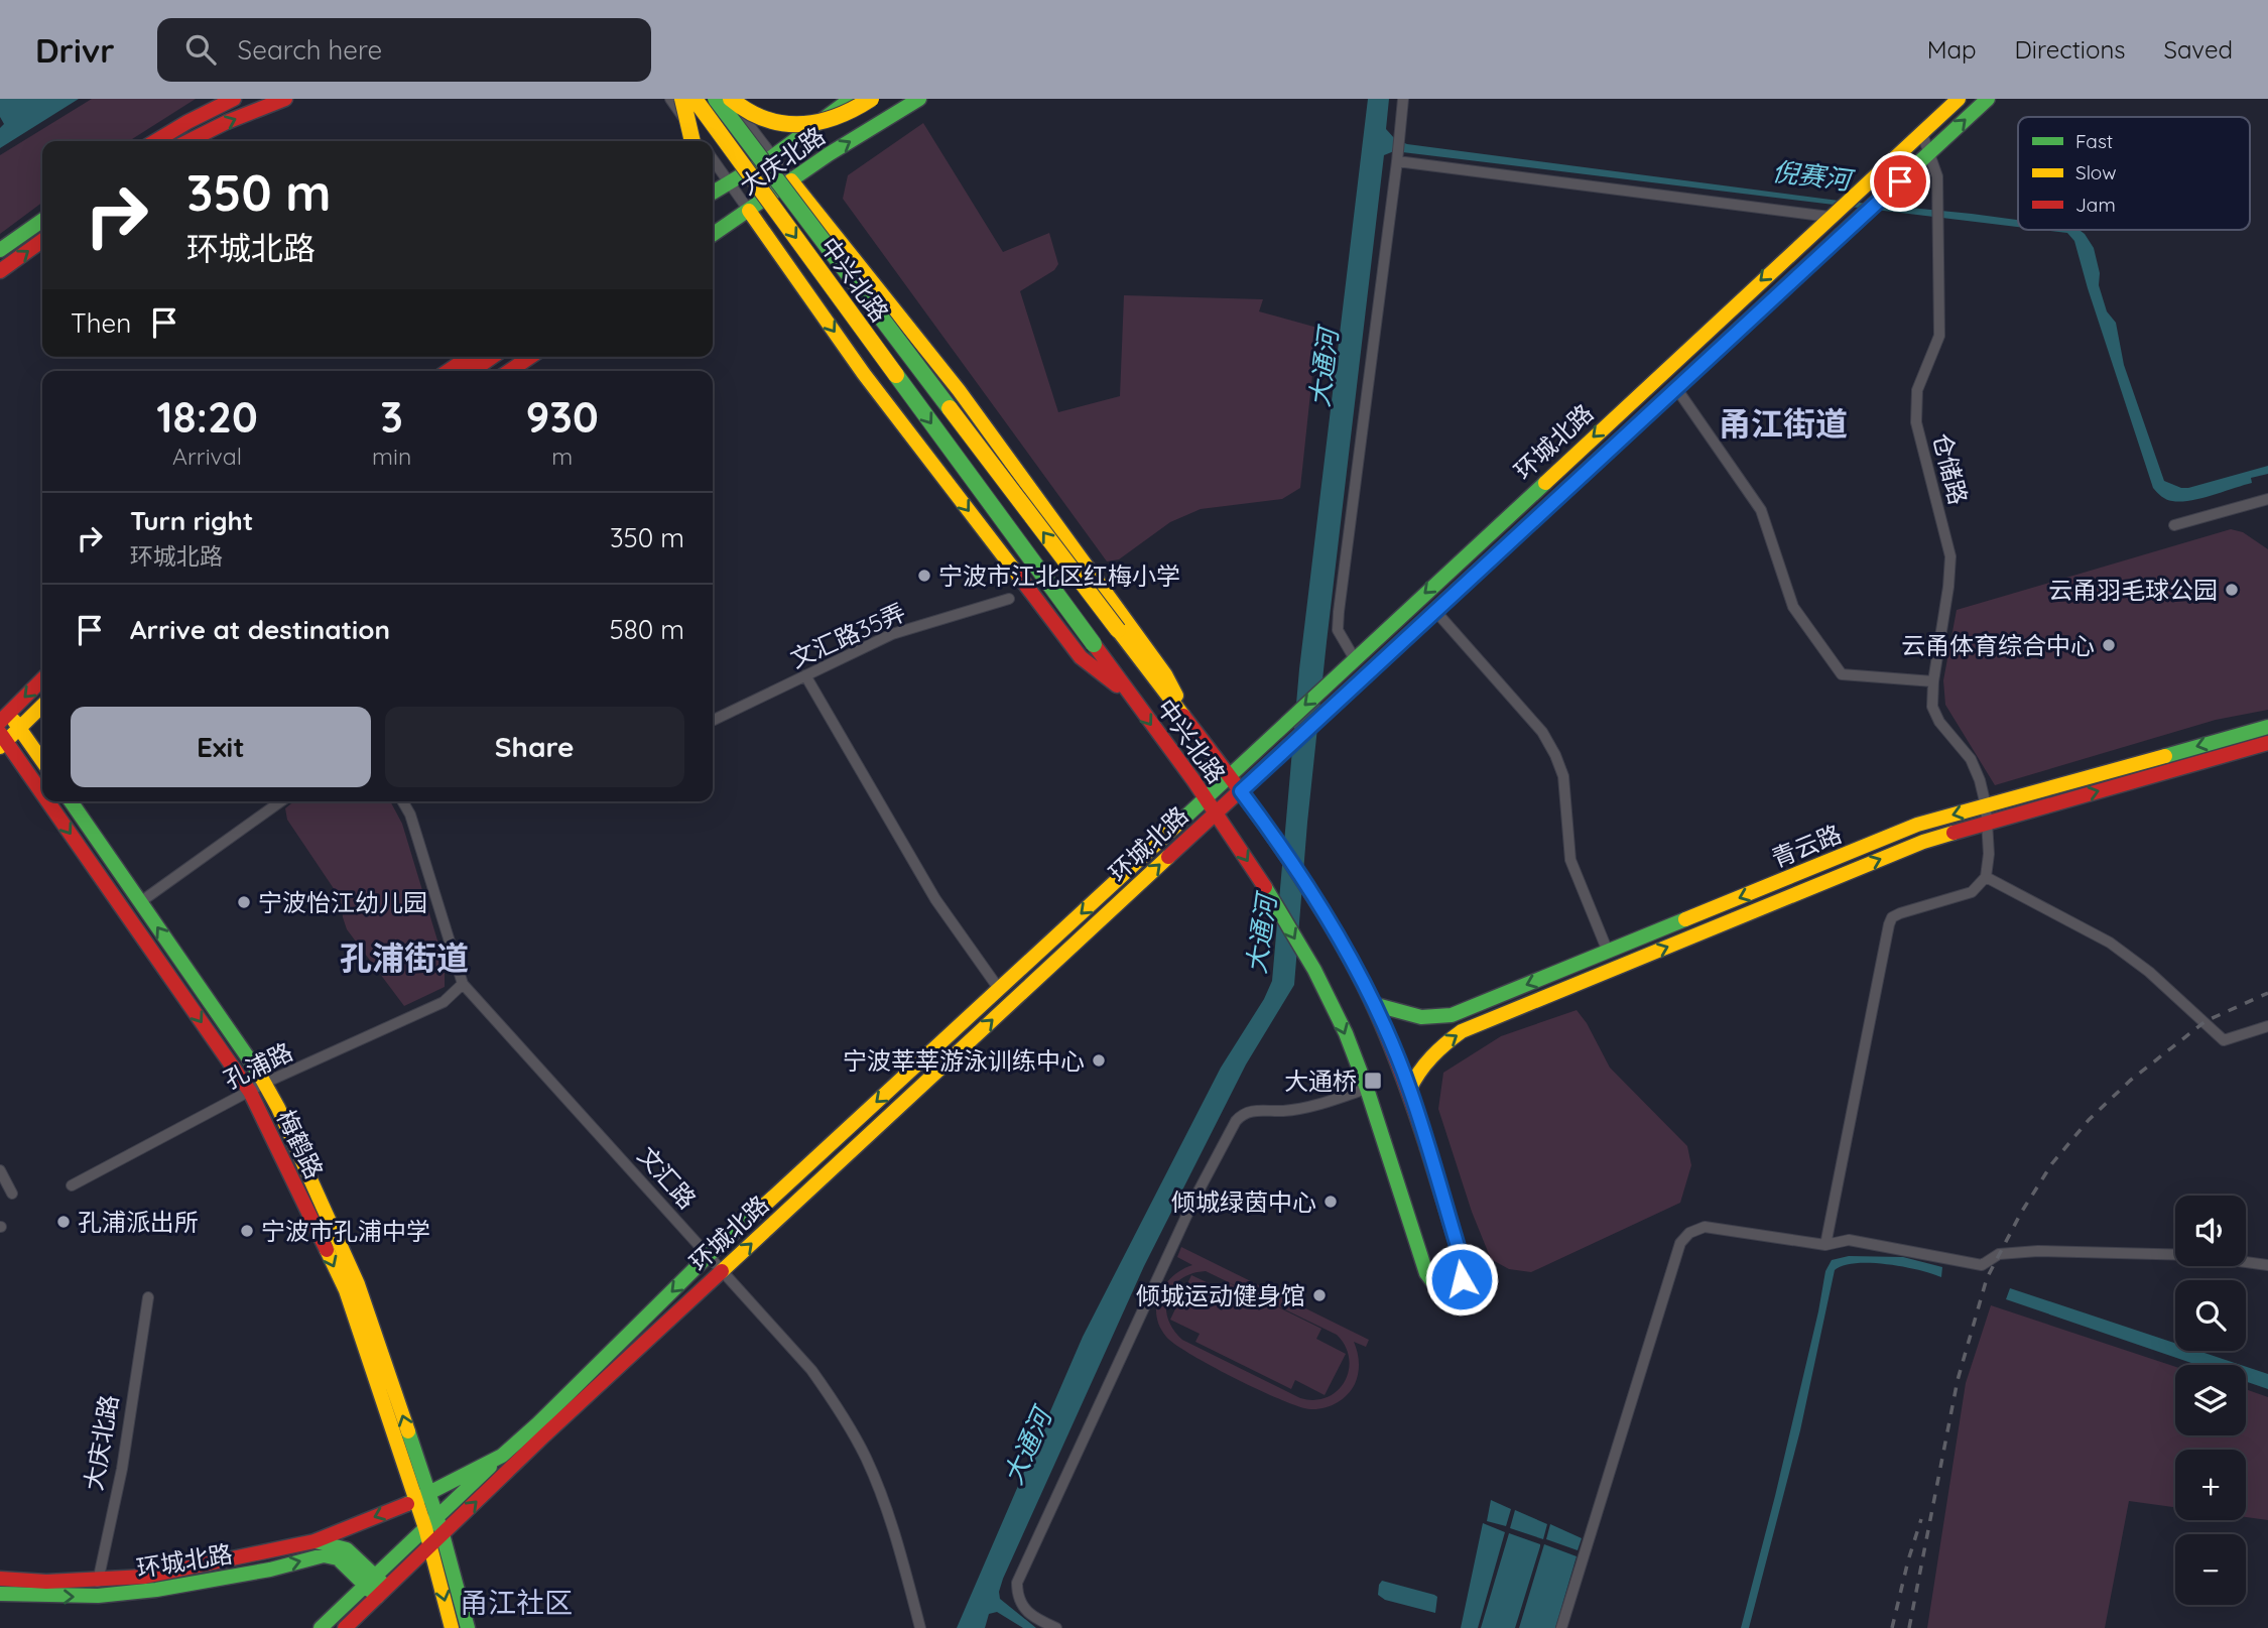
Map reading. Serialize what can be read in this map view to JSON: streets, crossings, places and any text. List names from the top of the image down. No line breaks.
{"streets":{"main road":["大庆北路","中兴北路","环城北路","青云路","梅鹤路"],"street":["仓储路","文汇路35弄","孔浦路","文汇路"]},"crossings":[["大庆北路","环城北路"],["中兴北路","环城北路"],["中兴北路","青云路"],["环城北路","仓储路"],["环城北路","梅鹤路"],["环城北路","文汇路"],["仓储路","青云路"],["孔浦路","梅鹤路"],["孔浦路","文汇路"]],"districts":["甬江街道","孔浦街道","甬江社区"],"water":["倪赛河","大通河"],"places":{"other":["宁波市江北区红梅小学","云甬羽毛球公园","云甬体育综合中心","宁波怡江幼儿园","宁波莘莘游泳训练中心","倾城绿茵中心","孔浦派出所","宁波市孔浦中学","倾城运动健身馆"],"transit":["大通桥"]},"legend":["Fast","Slow","Jam"],"page":{"header":"Drivr","search":"Search here","nav":["Map","Directions","Saved"],"turn":["350 m","环城北路"],"then":"Then","eta":["18:20","Arrival","3","min","930","m"],"list":[{"name":"Turn right","note":"环城北路","value":"350 m"},{"name":"Arrive at destination","value":"580 m"}],"buttons":["Exit","Share"],"map_buttons":["+","−"]}}
